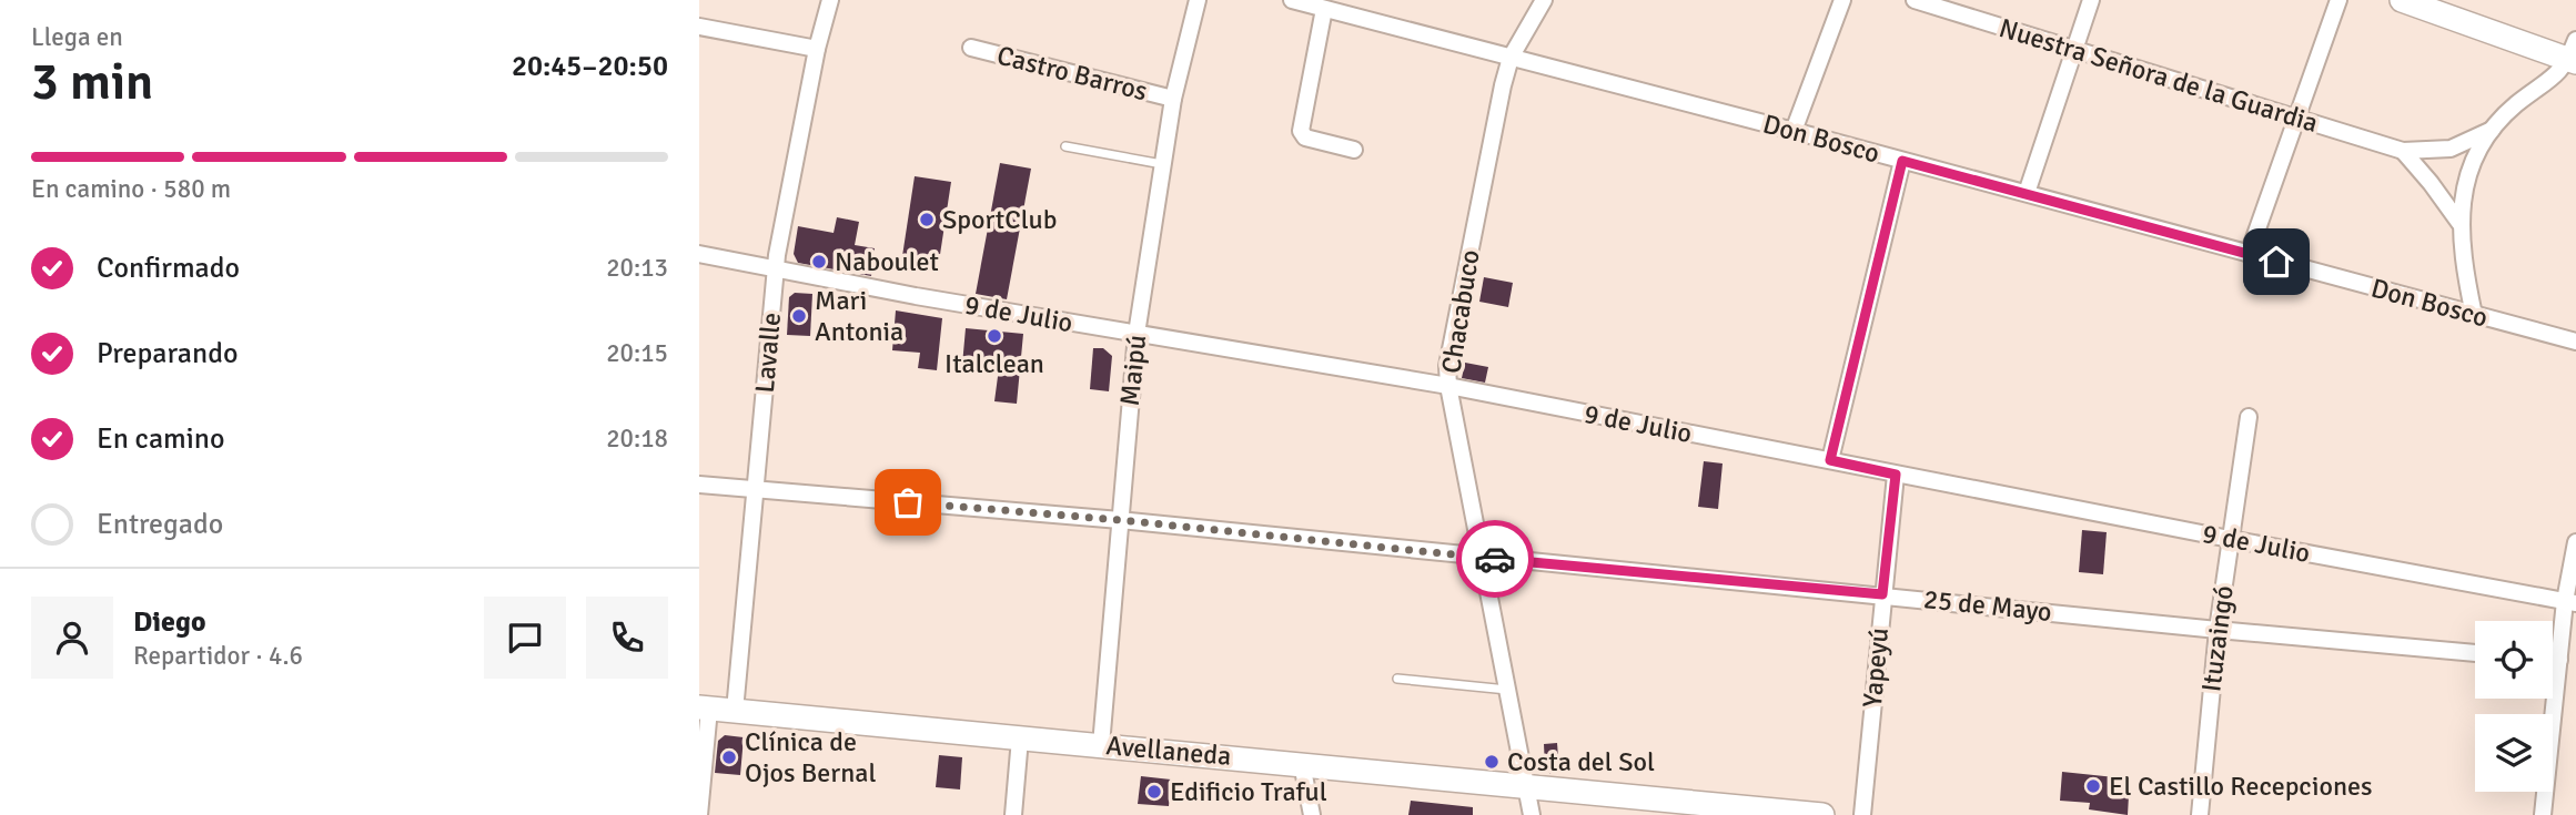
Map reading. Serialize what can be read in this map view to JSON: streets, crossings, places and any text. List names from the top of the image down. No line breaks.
{"streets":{"street":["Castro Barros","Nuestra Señora de la Guardia","Don Bosco","Chacabuco","9 de Julio","Lavalle","Maipú","25 de Mayo","Ituzaingó","Yapeyú","Avellaneda"]},"crossings":[["Castro Barros","Maipú"],["Don Bosco","Chacabuco"],["Chacabuco","9 de Julio"],["Chacabuco","25 de Mayo"],["Chacabuco","Avellaneda"],["9 de Julio","Lavalle"],["9 de Julio","Maipú"],["9 de Julio","Ituzaingó"],["9 de Julio","Yapeyú"],["Lavalle","25 de Mayo"],["Lavalle","Avellaneda"],["Maipú","25 de Mayo"],["Maipú","Avellaneda"],["25 de Mayo","Ituzaingó"],["25 de Mayo","Yapeyú"]],"places":["SportClub","Naboulet","Mari Antonia","Italclean","Clínica de Ojos Bernal","Costa del Sol","El Castillo Recepciones","Edificio Traful"],"page":{"heading":["3 min","Llega en","20:45–20:50"],"panel":["Diego","Repartidor · 4.6"],"bar":"En camino · 580 m","list":[["Confirmado","20:13"],["Preparando","20:15"],["En camino","20:18"],"Entregado"]}}
